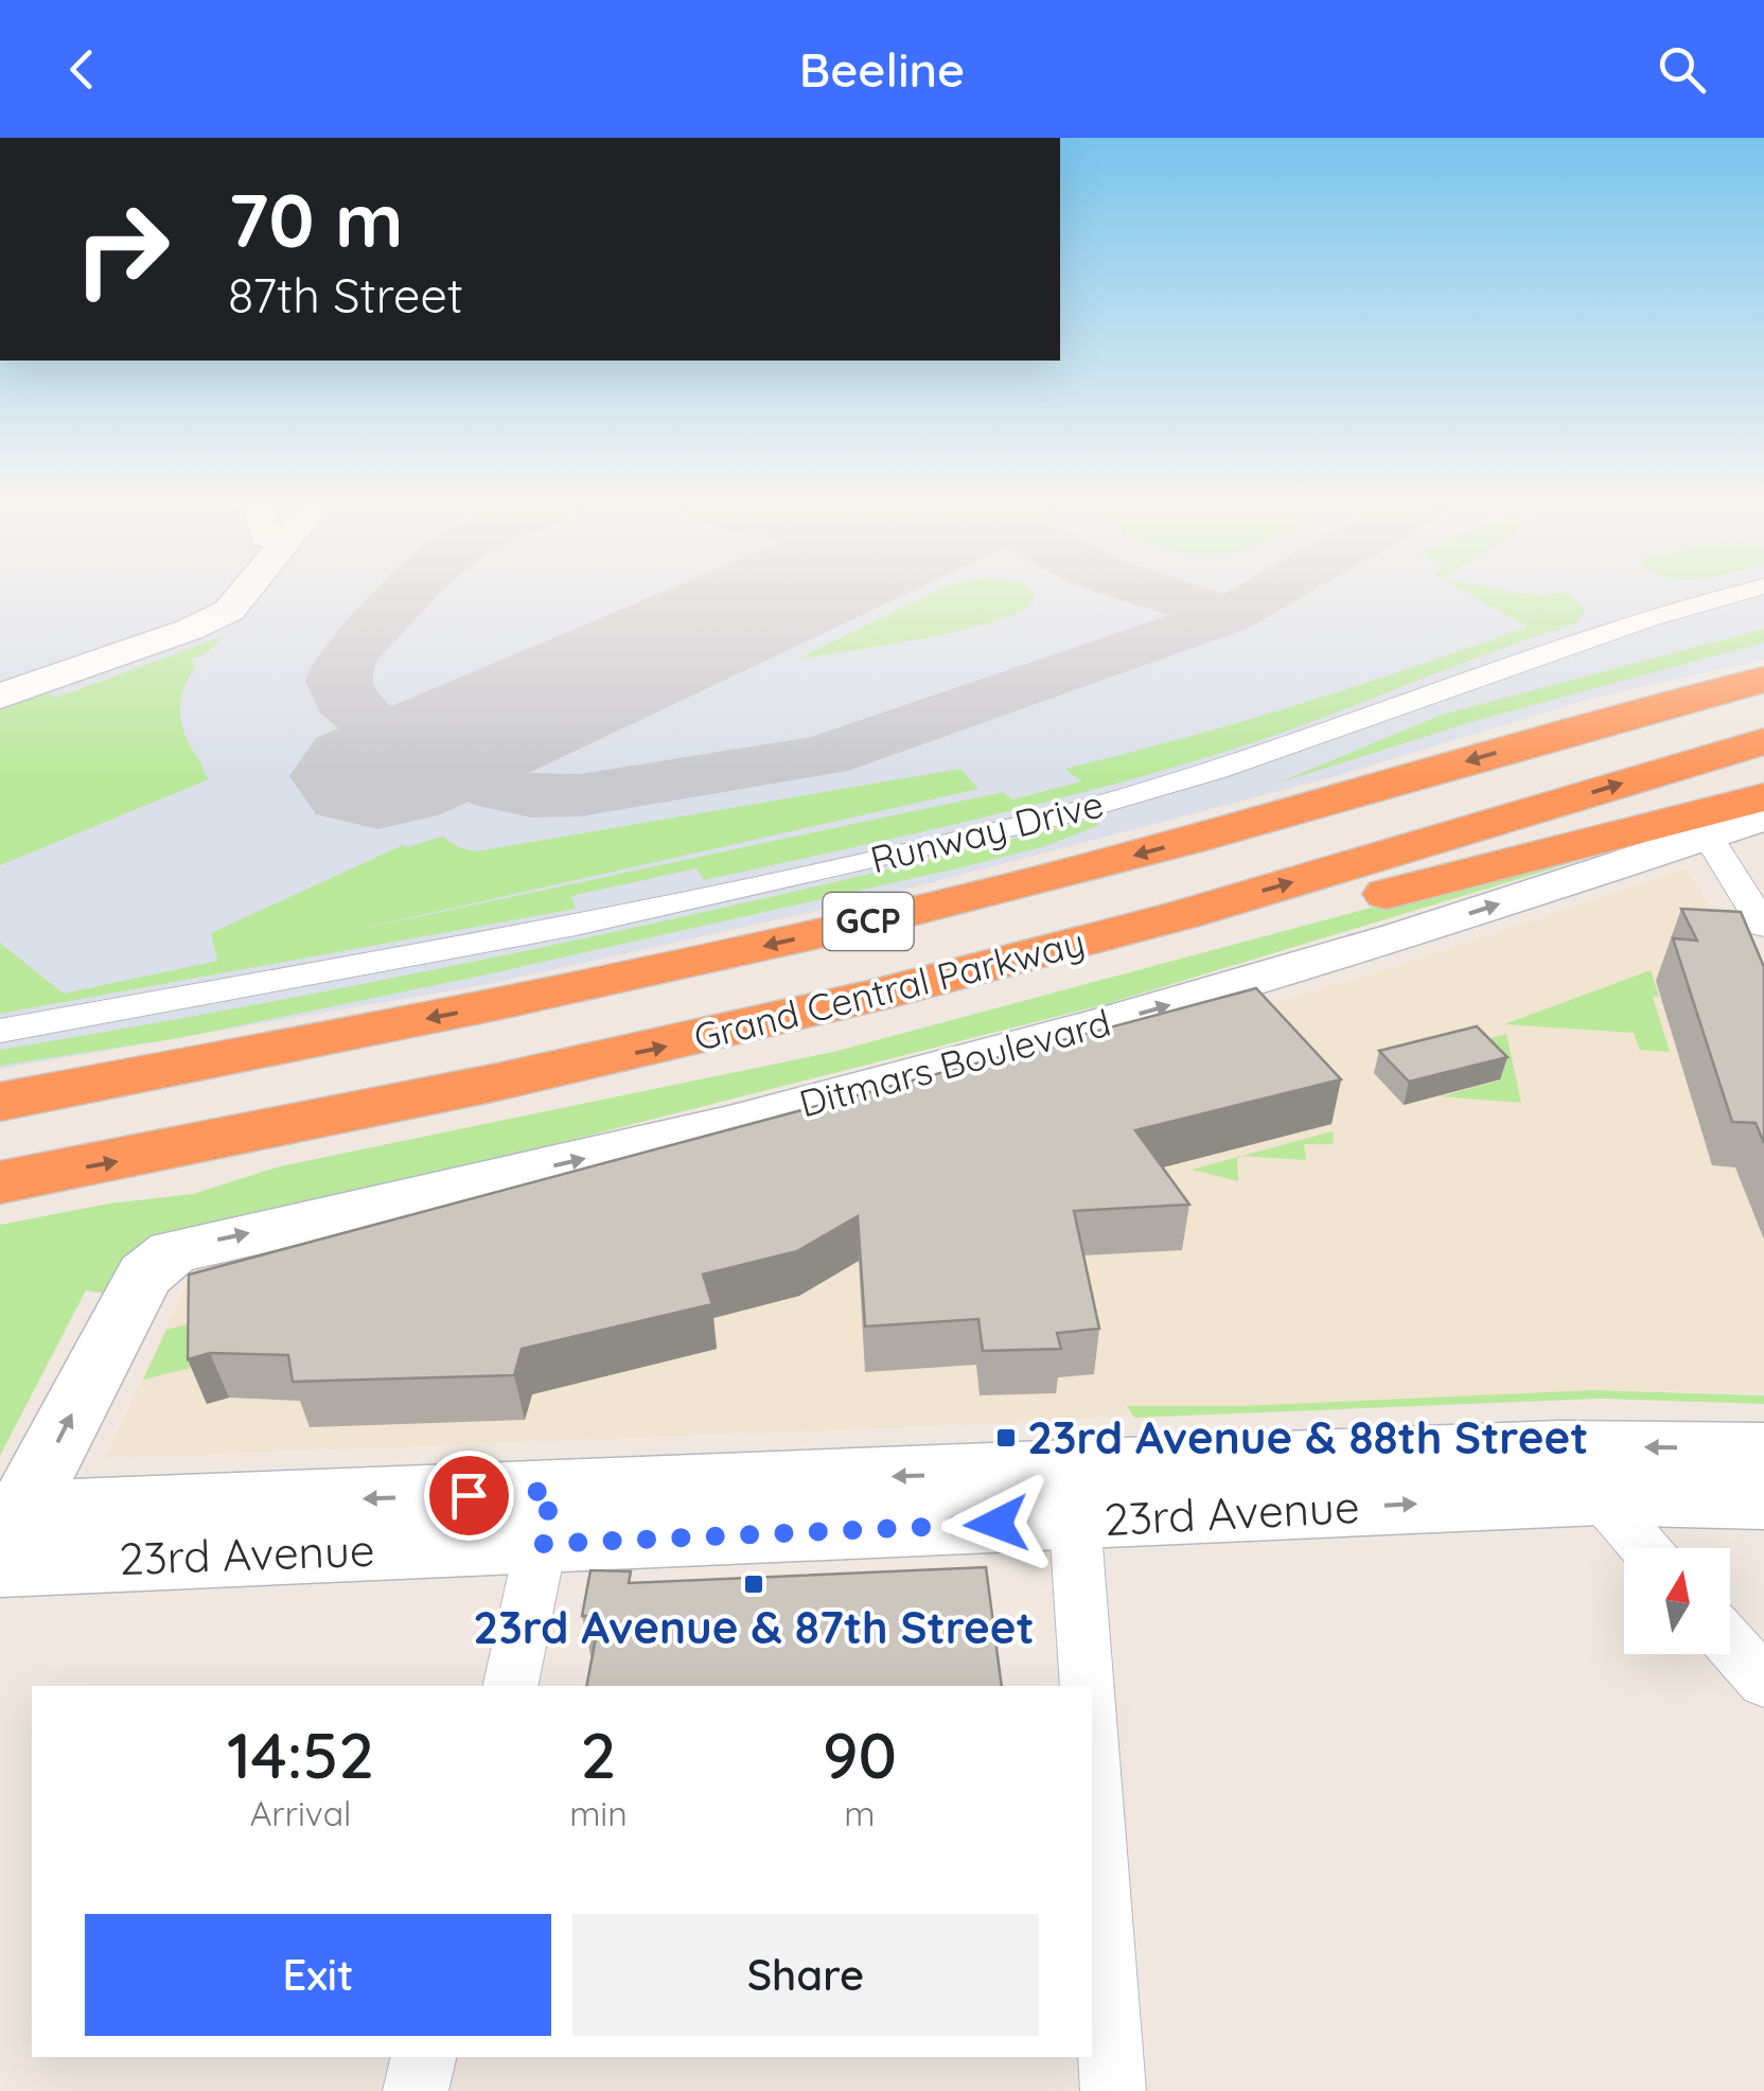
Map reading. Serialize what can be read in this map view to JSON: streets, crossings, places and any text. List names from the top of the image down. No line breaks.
{"streets":{"highway":["GCP","Grand Central Parkway"],"street":["Runway Drive","Ditmars Boulevard","23rd Avenue"]},"crossings":[["Ditmars Boulevard","23rd Avenue"]],"one_way":["Ditmars Boulevard"],"places":{"transit":["23rd Avenue & 88th Street","23rd Avenue & 87th Street"]},"north":"top","page":{"header":"Beeline","turn":["70 m","87th Street"],"eta":["14:52","Arrival","2","min","90","m"],"buttons":["Exit","Share"]}}
